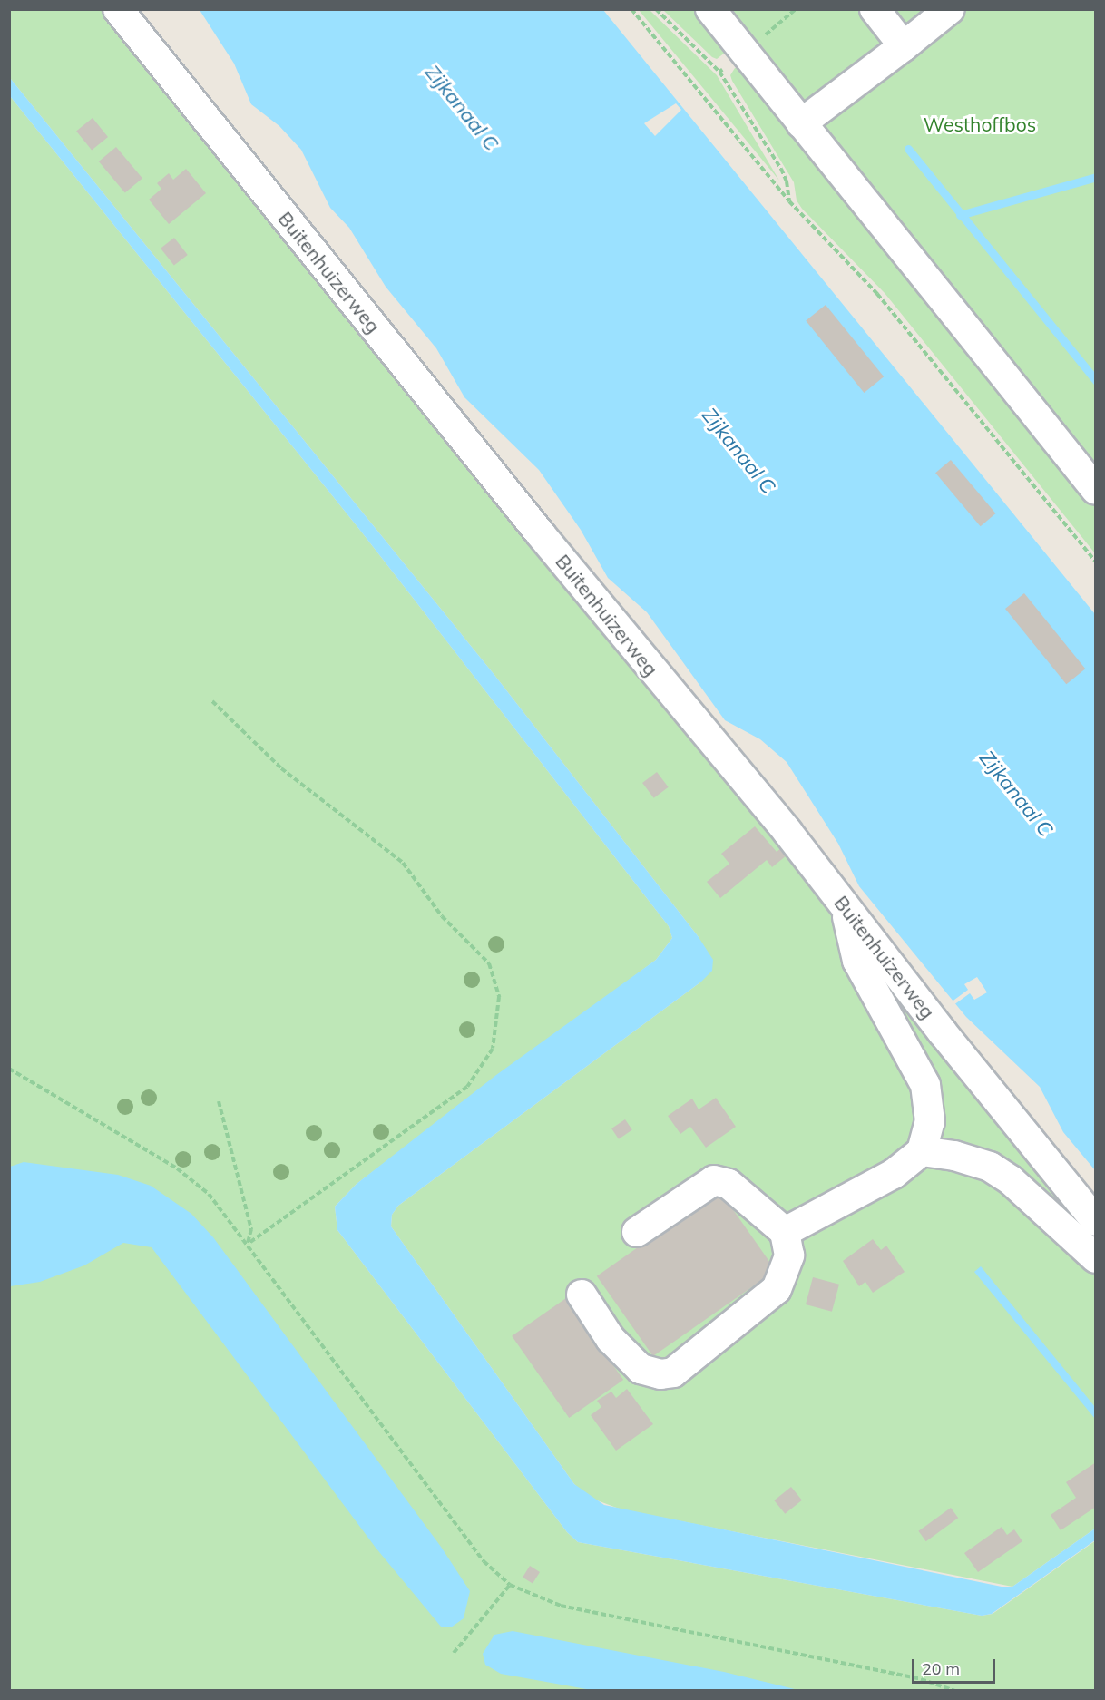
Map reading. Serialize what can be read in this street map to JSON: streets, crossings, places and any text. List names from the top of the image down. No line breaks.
{"streets":{"street":["Buitenhuizerweg"]},"water":["Zijkanaal C"],"parks":["Westhoffbos"],"scale_bar":"20 m"}
